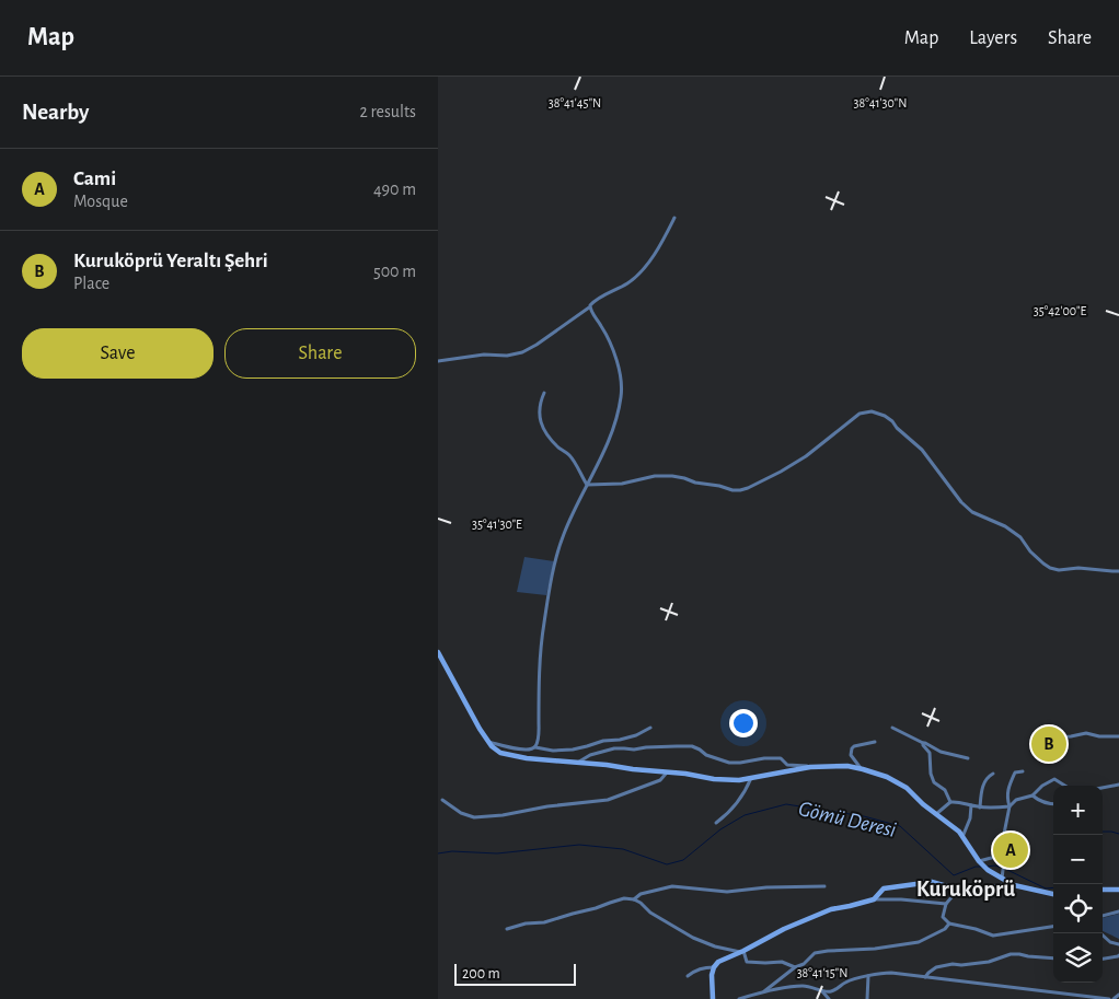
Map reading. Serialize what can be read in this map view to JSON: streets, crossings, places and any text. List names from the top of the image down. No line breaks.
{"districts":["Kuruköprü"],"water":["Gömü Deresi"],"scale_bar":"200 m","page":{"header":"Map","nav":["Map","Layers","Share"],"heading":["Nearby","2 results"],"list":[{"mark":"A","name":"Cami","note":"Mosque","value":"490 m"},{"mark":"B","name":"Kuruköprü Yeraltı Şehri","note":"Place","value":"500 m"}],"buttons":["Save","Share"],"pins":["B","A"],"map_buttons":["+","−"],"scale":"200 m"},"coordinates":["38°41'30\"N","38°41'45\"N","35°42'00\"E","35°41'30\"E","38°41'15\"N"]}
